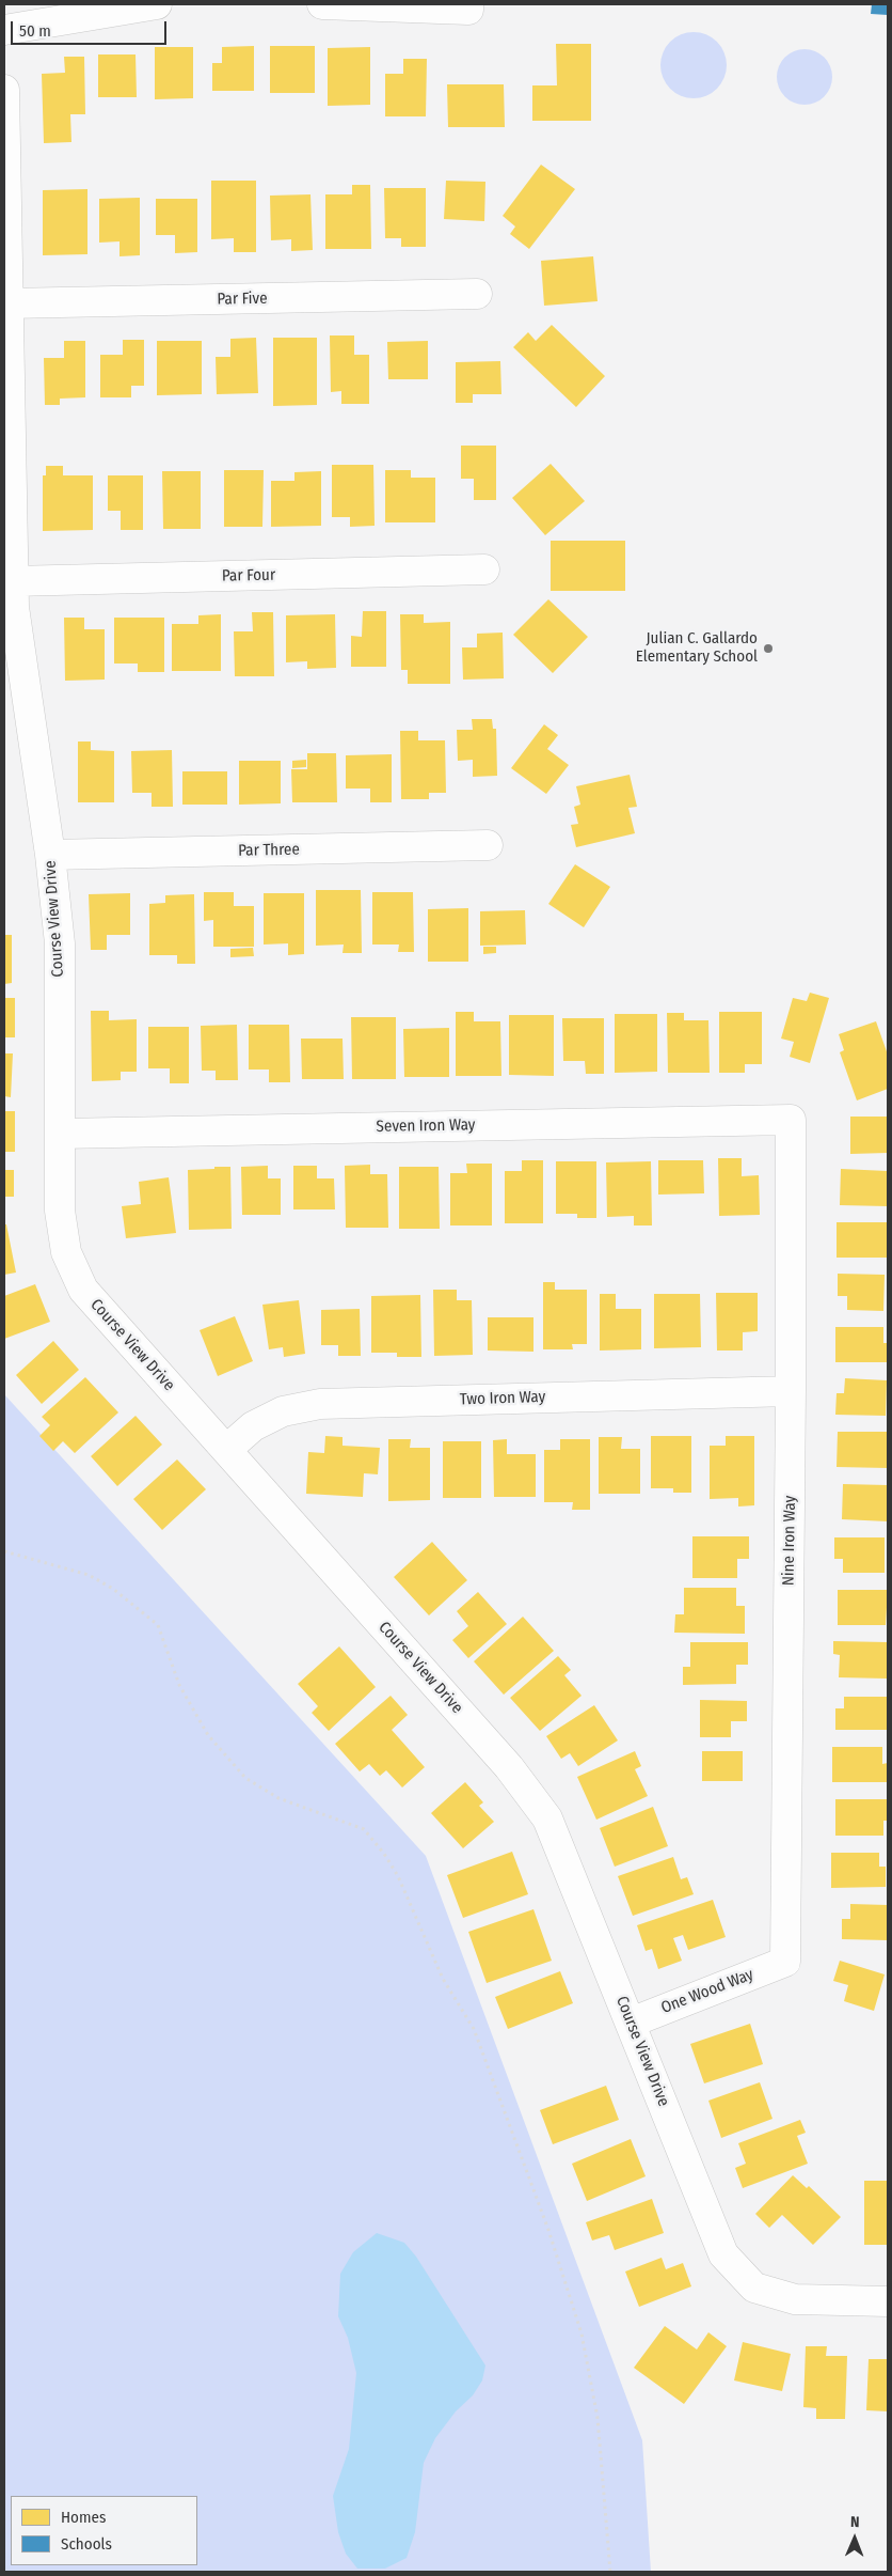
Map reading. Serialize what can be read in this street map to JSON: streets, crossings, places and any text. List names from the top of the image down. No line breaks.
{"streets":{"street":["Par Five","Par Four","Par Three","Course View Drive","Seven Iron Way","Two Iron Way","Nine Iron Way","One Wood Way"]},"crossings":[["Par Five","Course View Drive"],["Par Four","Course View Drive"],["Par Three","Course View Drive"],["Course View Drive","Seven Iron Way"],["Course View Drive","Two Iron Way"],["Course View Drive","One Wood Way"],["Seven Iron Way","Nine Iron Way"],["Two Iron Way","Nine Iron Way"],["Nine Iron Way","One Wood Way"]],"places":["Julian C. Gallardo Elementary School"],"legend":["Homes","Schools"],"scale_bar":"50 m","north":"top"}
